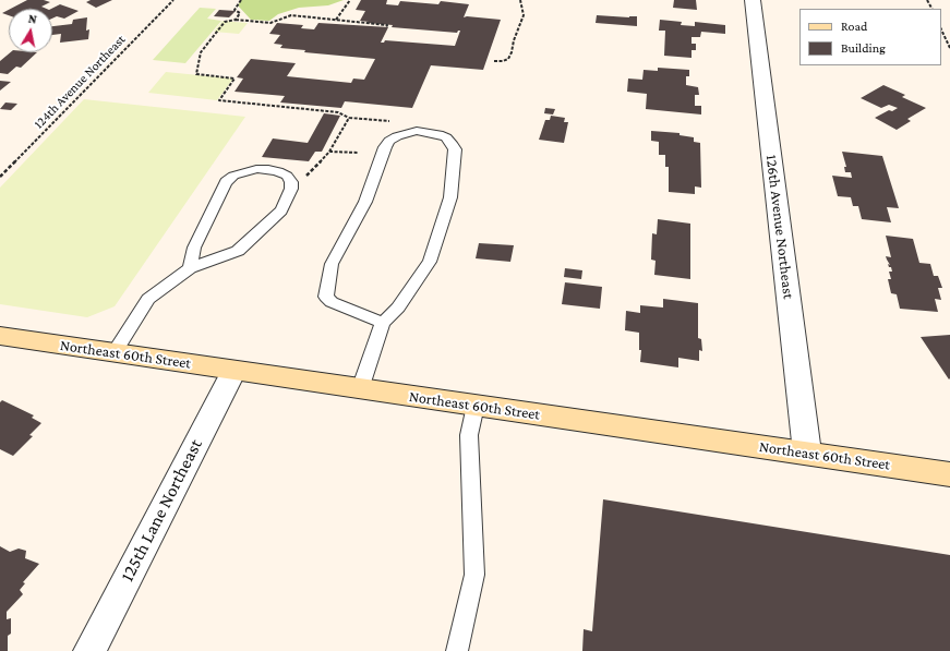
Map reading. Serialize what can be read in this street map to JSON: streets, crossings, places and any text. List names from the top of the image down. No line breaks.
{"streets":{"street":["126th Avenue Northeast","Northeast 60th Street","125th Lane Northeast"],"path":["124th Avenue Northeast"]},"crossings":[["126th Avenue Northeast","Northeast 60th Street"],["Northeast 60th Street","125th Lane Northeast"]],"legend":["Road","Building"],"north":"top"}
